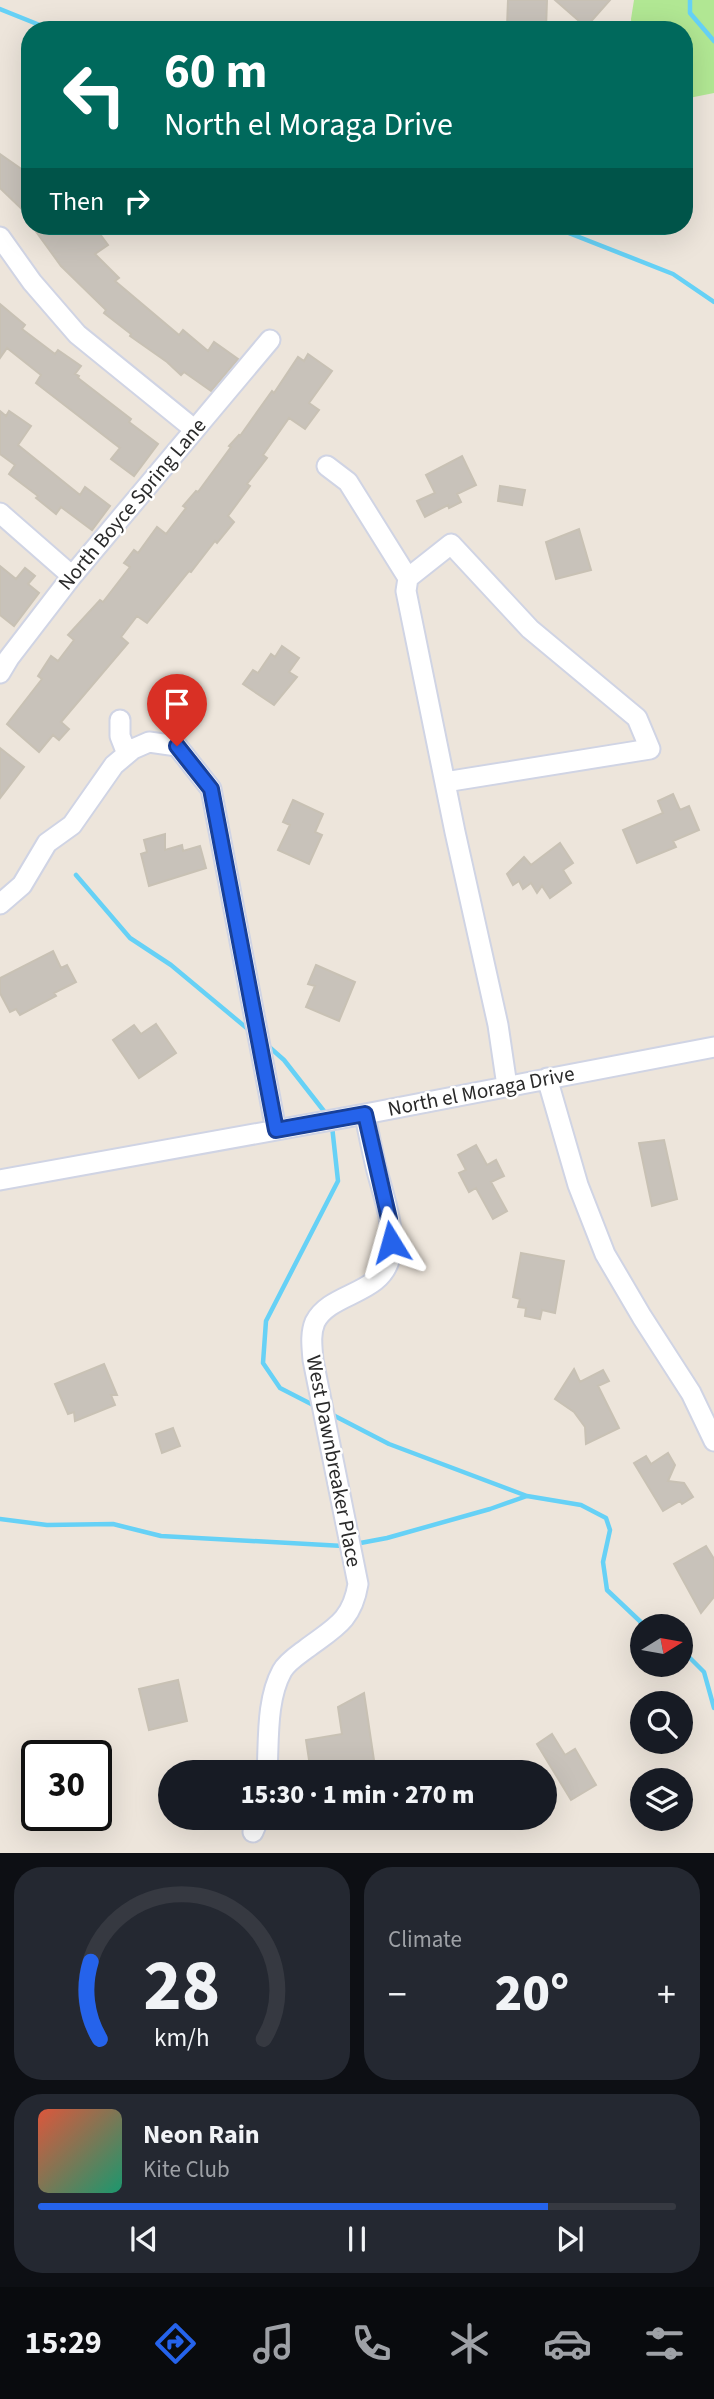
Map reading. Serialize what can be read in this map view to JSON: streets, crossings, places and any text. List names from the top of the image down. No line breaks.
{"streets":{"street":["North Boyce Spring Lane","North el Moraga Drive","West Dawnbreaker Place"]},"crossings":[["North el Moraga Drive","West Dawnbreaker Place"]],"north":"right","page":{"turn":["60 m","North el Moraga Drive"],"then":"Then","limit":"30","trip":"15:30 · 1 min · 270 m","tile":"Climate","heat":["−","20°","+"],"song":["Neon Rain","Kite Club"],"tabs":"15:29","gauge":["28","km/h"]}}
